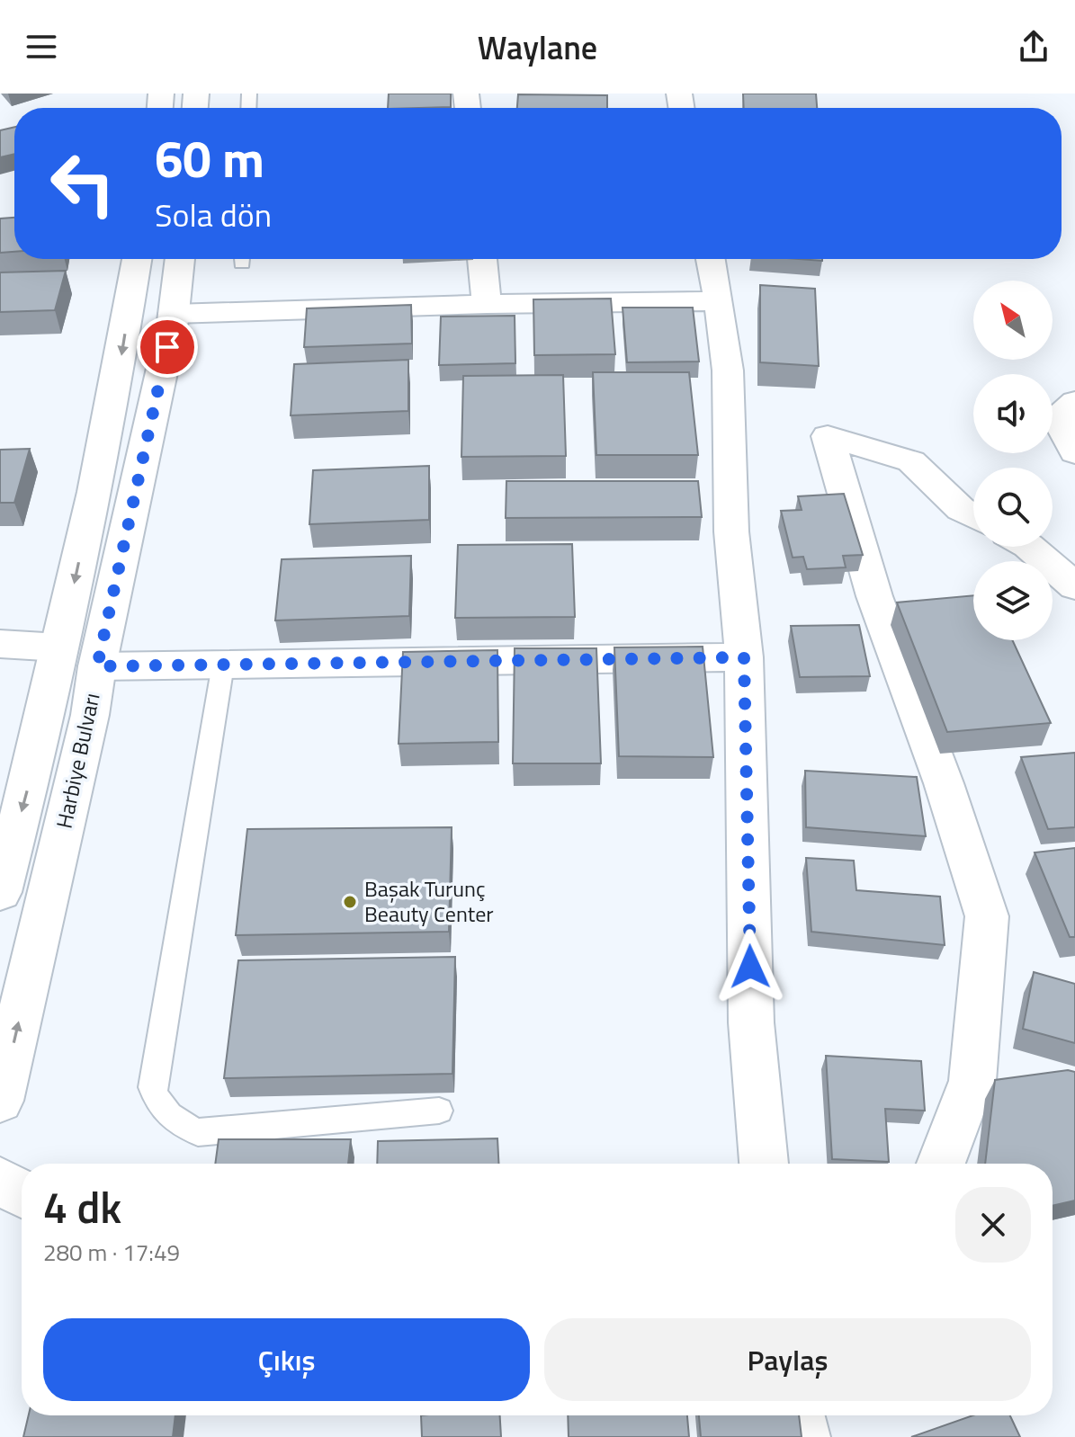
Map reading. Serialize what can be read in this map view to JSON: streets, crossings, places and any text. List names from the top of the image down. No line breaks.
{"streets":{"street":["Harbiye Bulvarı"]},"places":["Başak Turunç Beauty Center"],"north":"top left","page":{"header":"Waylane","turn":["60 m","Sola dön"],"heading":["4 dk","280 m · 17:49"],"buttons":["Çıkış","Paylaş"]}}
